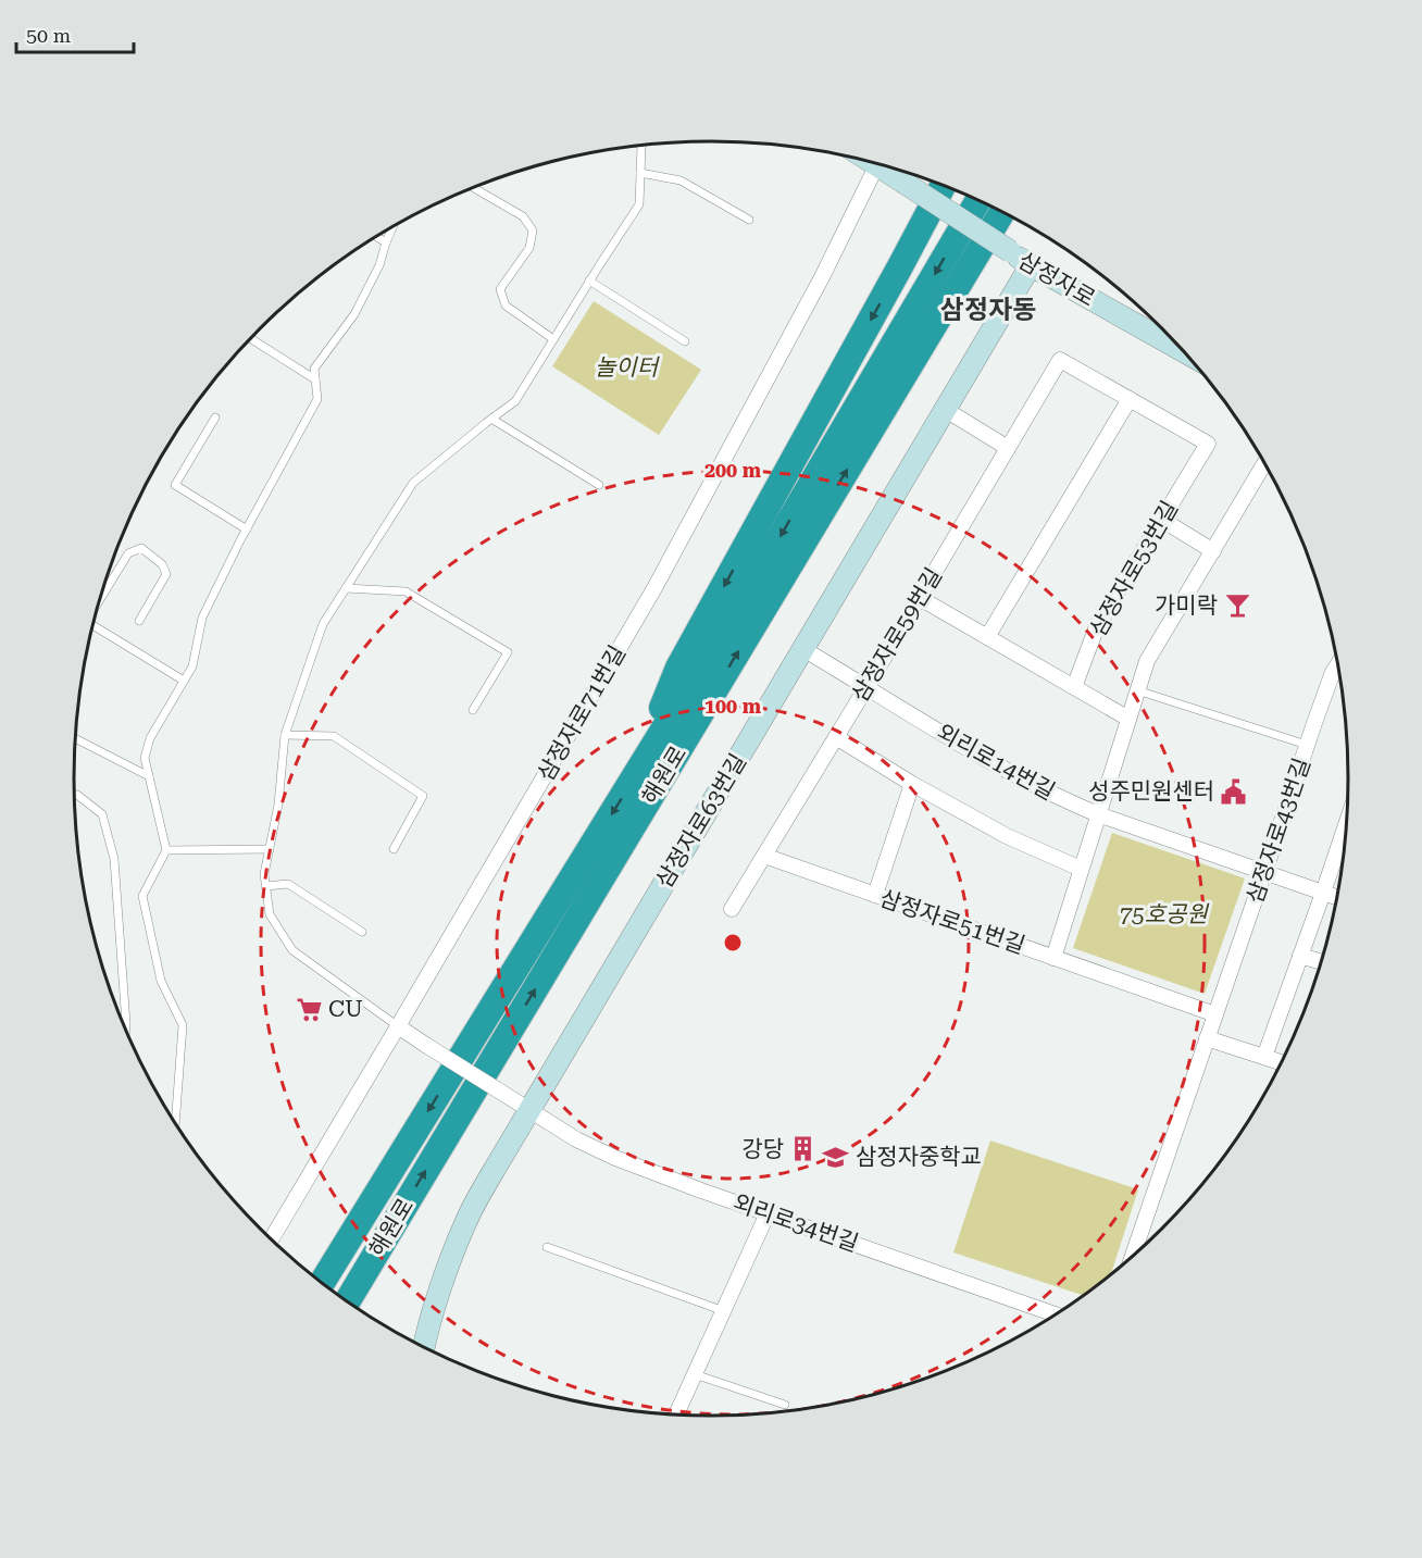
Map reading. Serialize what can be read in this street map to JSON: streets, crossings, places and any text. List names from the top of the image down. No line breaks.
{"streets":{"highway":["해원로"],"street":["삼정자로","삼정자로53번길","삼정자로59번길","삼정자로71번길","외리로14번길","삼정자로63번길","삼정자로43번길","삼정자로51번길","외리로34번길"]},"crossings":[["삼정자로","삼정자로63번길"],["삼정자로53번길","삼정자로59번길"],["삼정자로59번길","외리로14번길"],["삼정자로59번길","삼정자로51번길"],["삼정자로71번길","외리로34번길"],["외리로14번길","삼정자로63번길"],["외리로14번길","삼정자로43번길"],["외리로14번길","삼정자로51번길"],["삼정자로63번길","외리로34번길"]],"districts":["삼정자동"],"parks":["놀이터","75호공원"],"places":{"bar":["가미락"],"public building":["성주민원센터"],"supermarket":["CU"],"building":["강당"],"school or university":["삼정자중학교"]},"scale_bar":"50 m","rings":["200 m","100 m"]}
